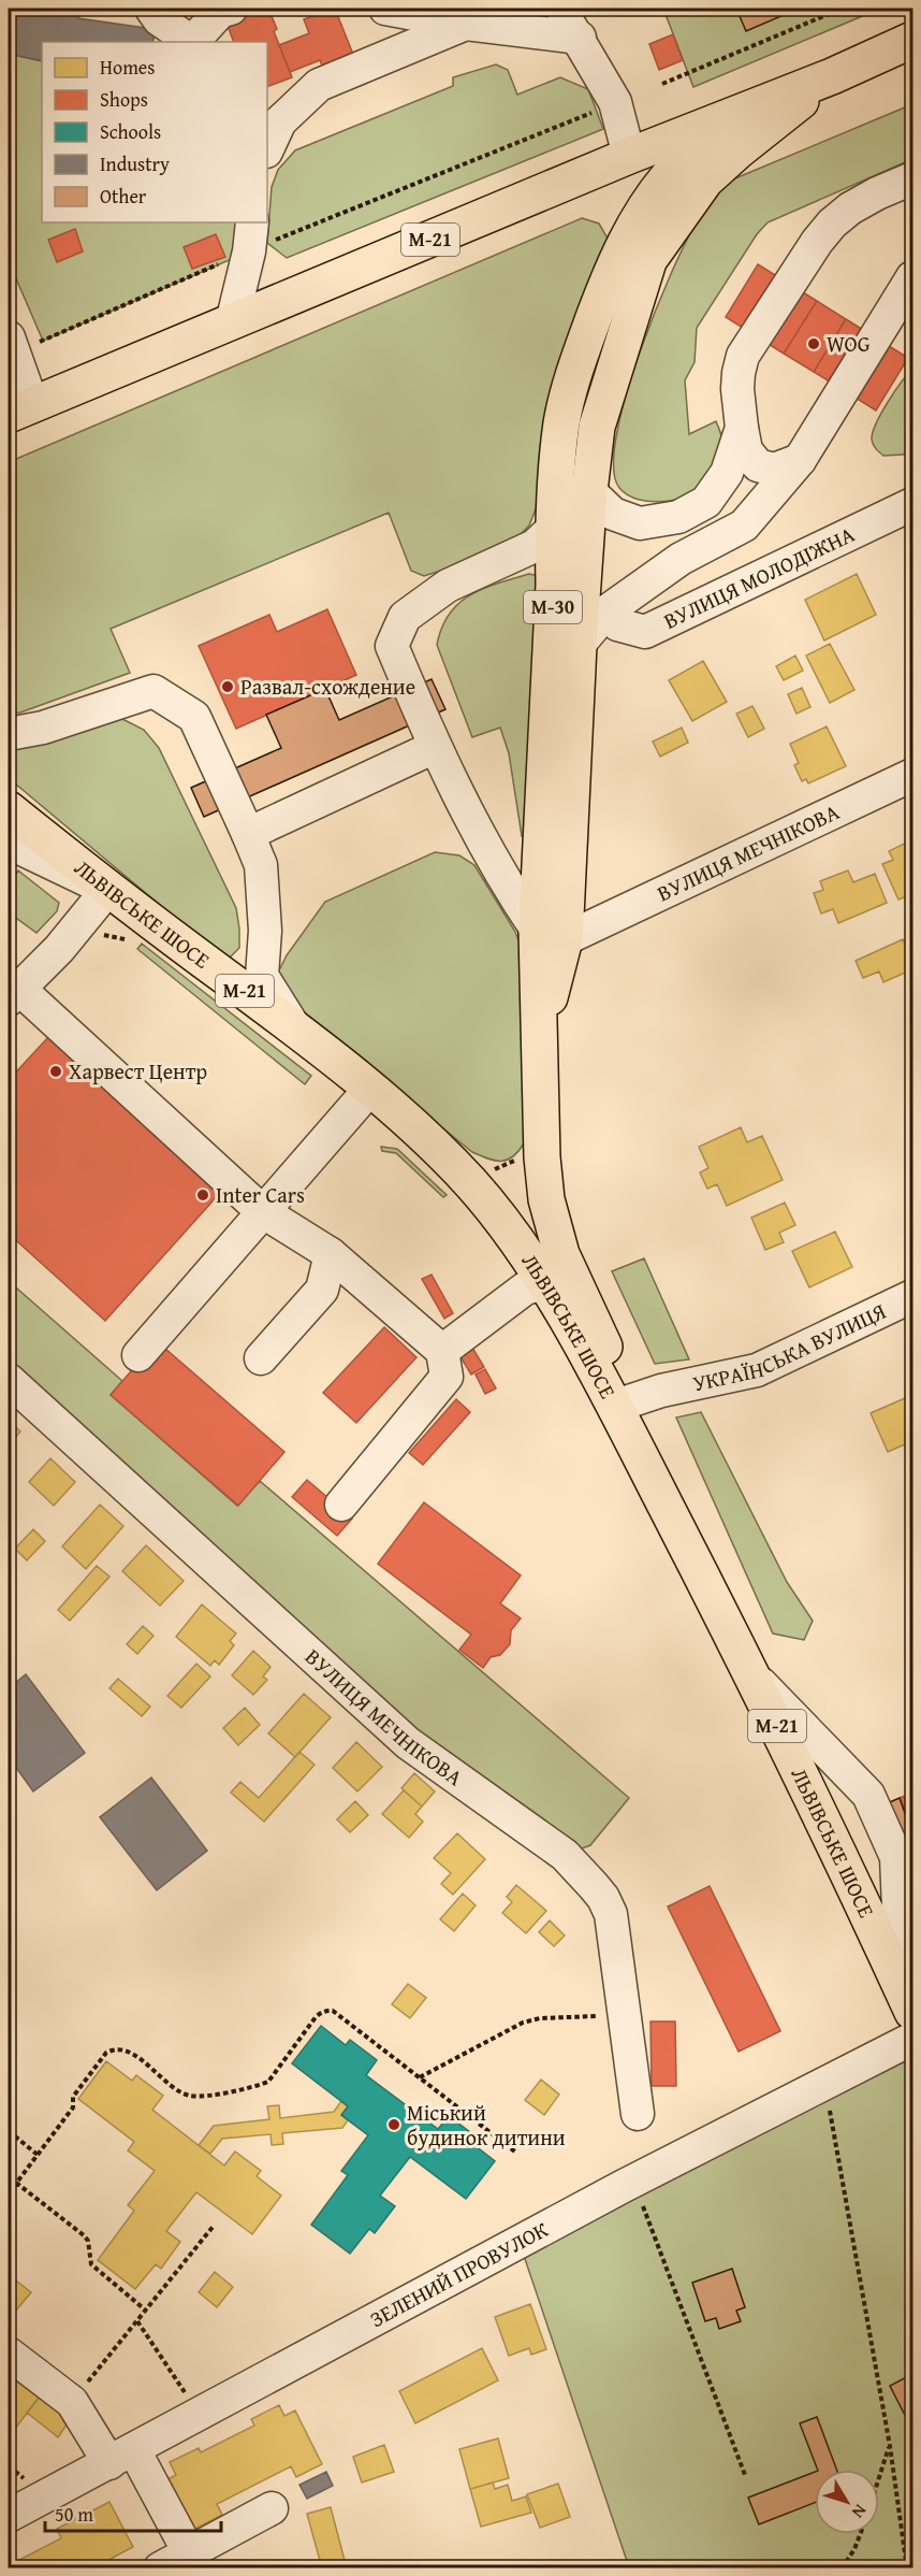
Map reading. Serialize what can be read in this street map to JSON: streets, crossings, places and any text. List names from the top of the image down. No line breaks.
{"streets":{"highway":["М-21","М-30","ЛЬВІВСЬКЕ ШОСЕ"],"street":["ВУЛИЦЯ МОЛОДІЖНА","ВУЛИЦЯ МЕЧНІКОВА","УКРАЇНСЬКА ВУЛИЦЯ","ЗЕЛЕНИЙ ПРОВУЛОК"]},"crossings":[["М-21","М-30"],["М-21","ВУЛИЦЯ МЕЧНІКОВА"],["М-21","ЛЬВІВСЬКЕ ШОСЕ"],["М-21","УКРАЇНСЬКА ВУЛИЦЯ"],["М-30","ВУЛИЦЯ МЕЧНІКОВА"]],"places":["WOG","Развал-схождение","Харвест Центр","Inter Cars","Міський будинок дитини"],"legend":["Homes","Shops","Schools","Industry","Other"],"scale_bar":"50 m","north":"bottom right"}
